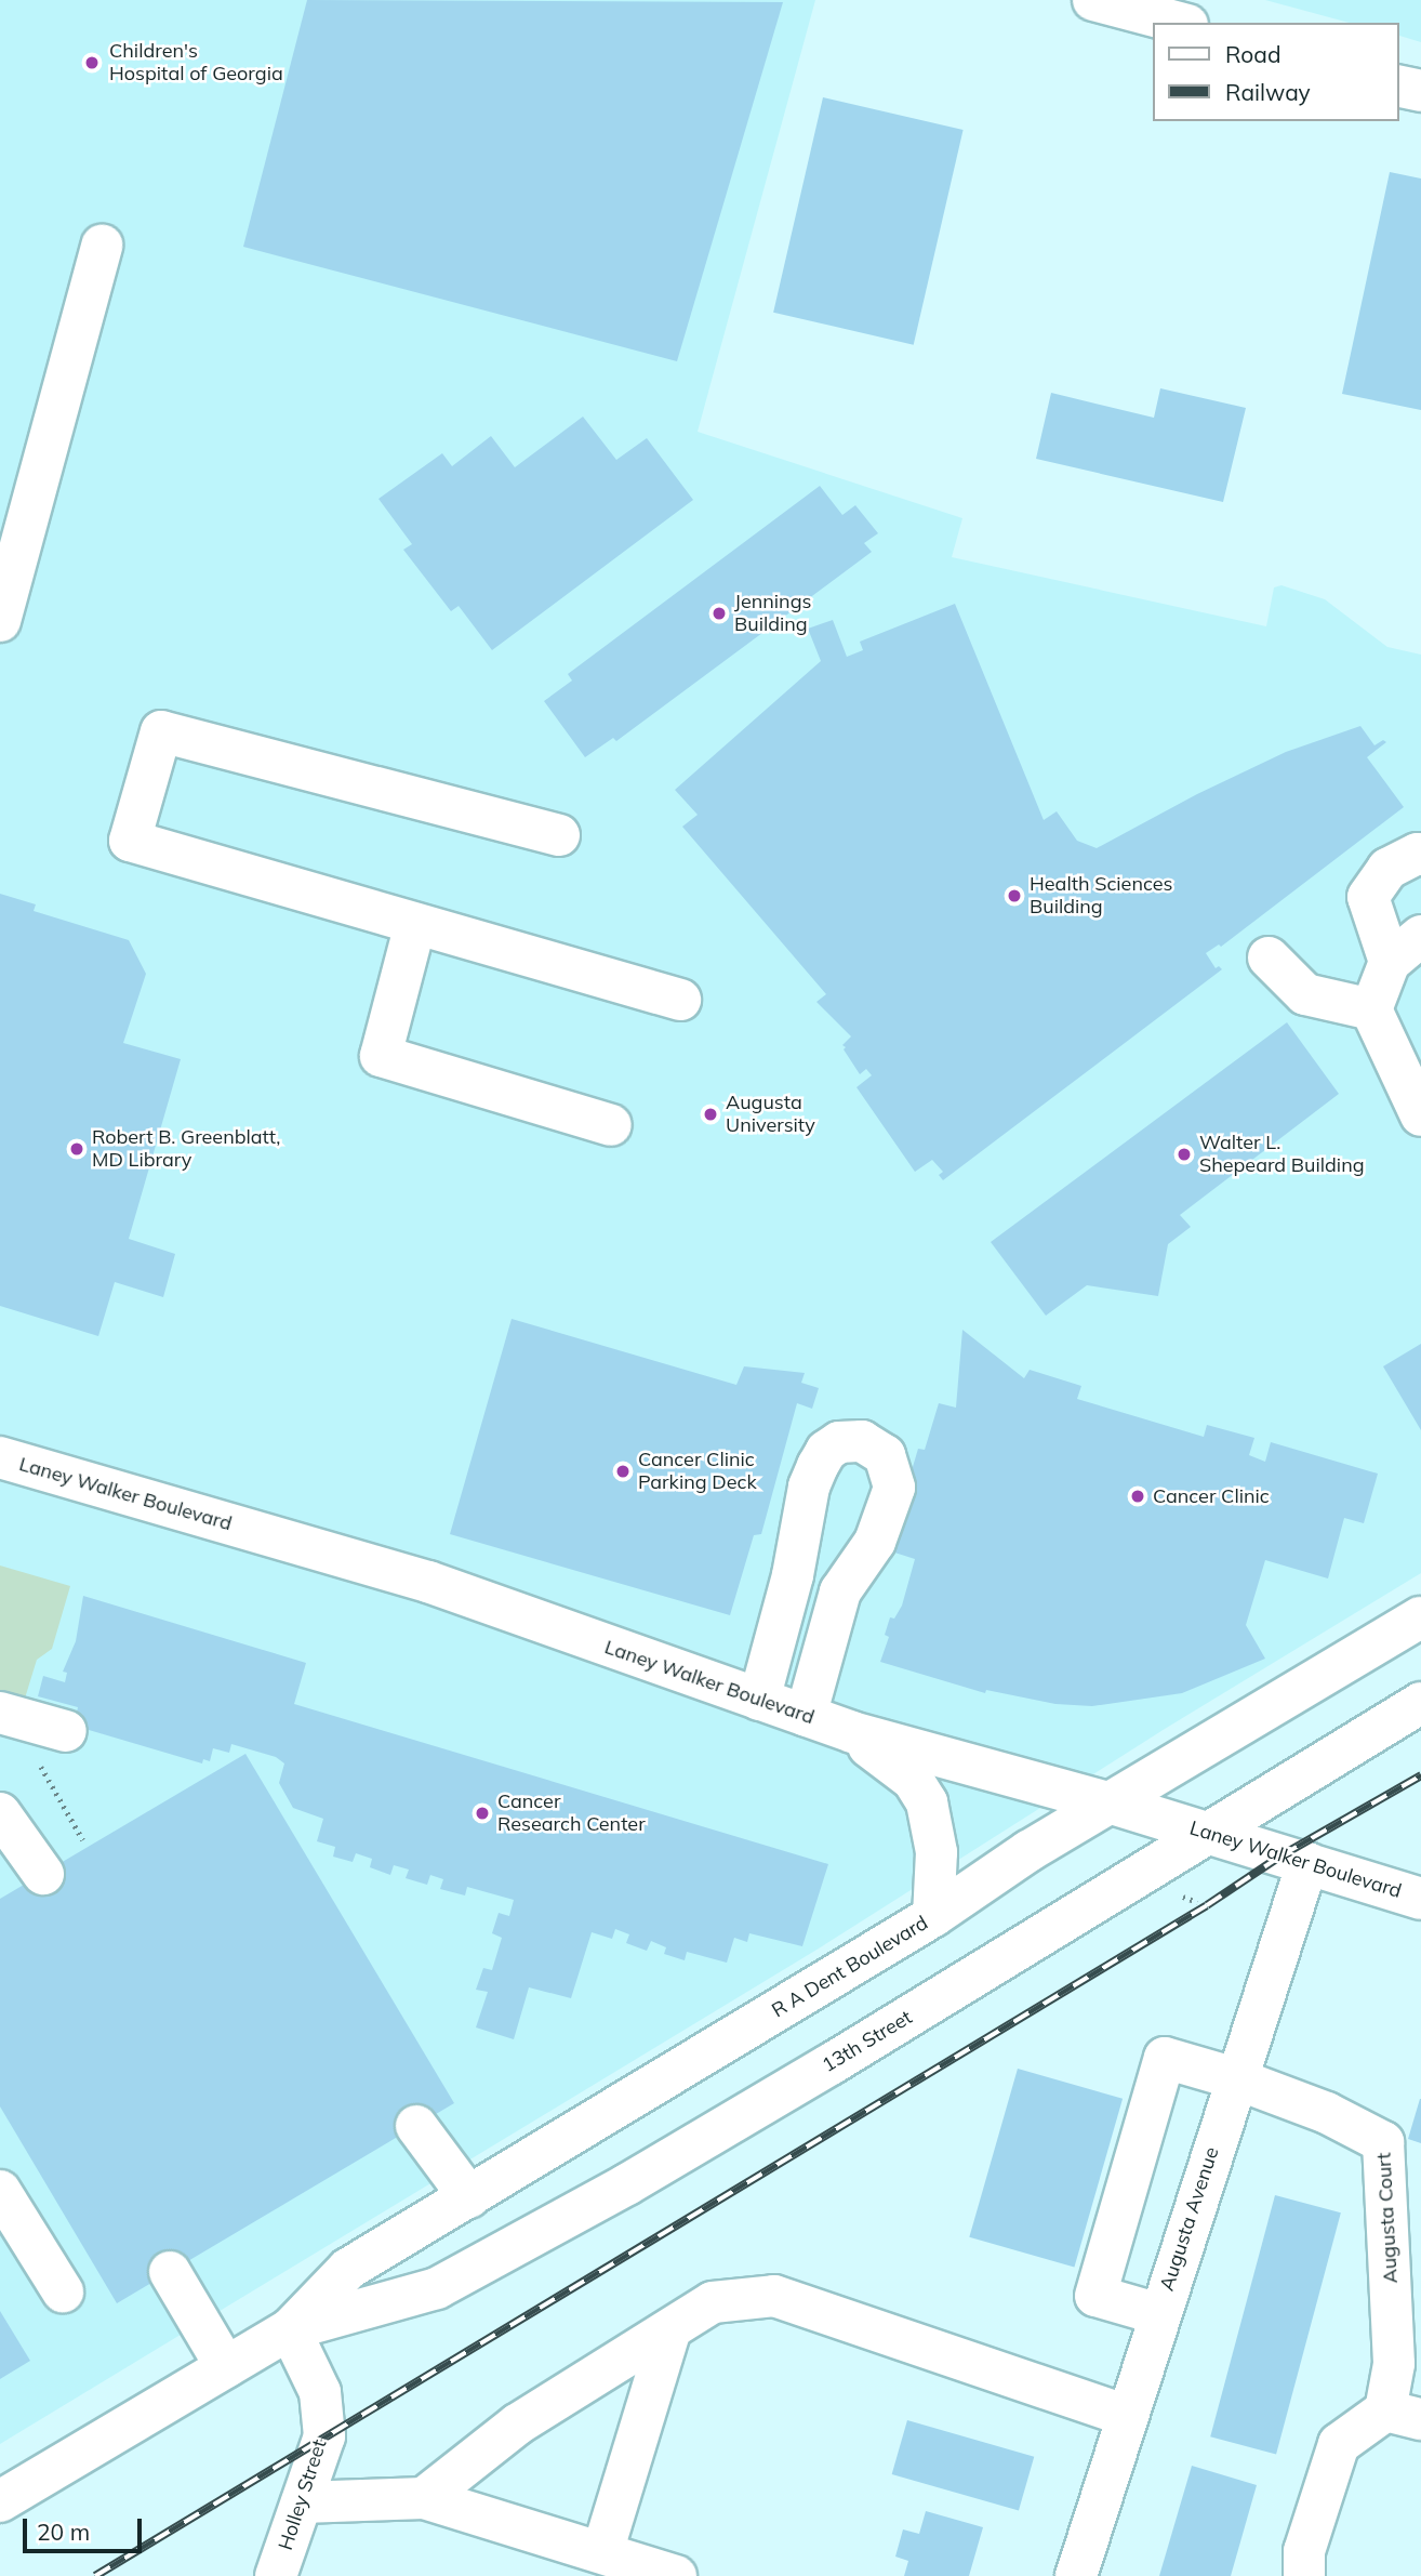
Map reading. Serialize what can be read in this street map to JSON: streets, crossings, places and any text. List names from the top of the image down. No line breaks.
{"streets":{"main road":["Laney Walker Boulevard","R A Dent Boulevard","13th Street","Augusta Court","Augusta Avenue","Holley Street"]},"crossings":[["Laney Walker Boulevard","R A Dent Boulevard"],["Laney Walker Boulevard","13th Street"],["Laney Walker Boulevard","Augusta Avenue"],["R A Dent Boulevard","13th Street"],["R A Dent Boulevard","Holley Street"],["13th Street","Holley Street"],["Augusta Court","Augusta Avenue"]],"places":["Children's Hospital of Georgia","Jennings Building","Health Sciences Building","Augusta University","Robert B. Greenblatt, MD Library","Walter L. Shepeard Building","Cancer Clinic Parking Deck","Cancer Clinic","Cancer Research Center"],"legend":["Road","Railway"],"scale_bar":"20 m"}
